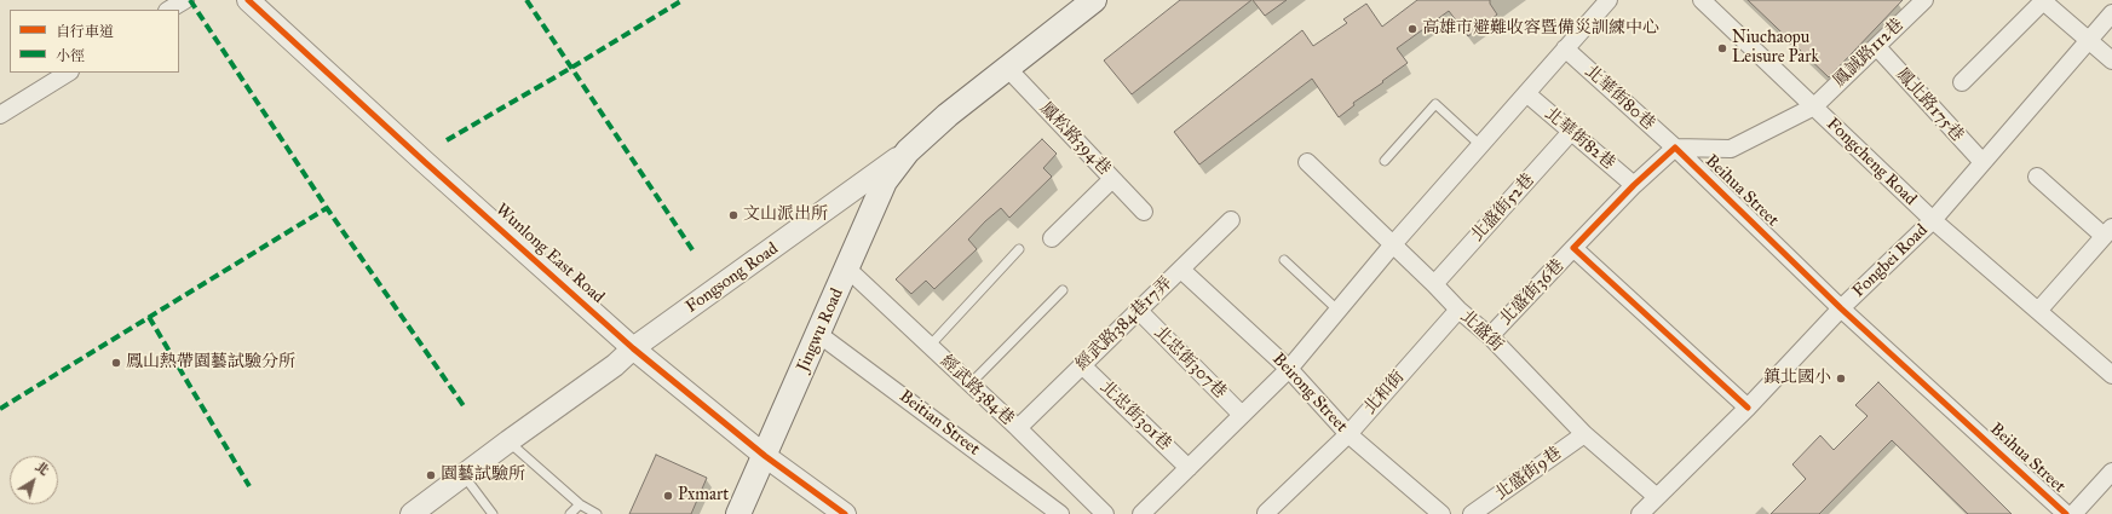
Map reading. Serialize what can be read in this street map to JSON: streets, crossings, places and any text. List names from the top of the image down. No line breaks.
{"streets":{"main road":["Fongsong Road","Jingwu Road"],"street":["鳳誠路112巷","北華街80巷","鳳北路175巷","鳳松路394巷","北華街82巷","Fongcheng Road","Beihua Street","北盛街52巷","Wunlong East Road","Fongbei Road","北盛街36巷","經武路384巷17弄","北盛街","北忠街307巷","經武路384巷","Beirong Street","北和街","北忠街301巷","Beitian Street","北盛街9巷"]},"crossings":[["鳳誠路112巷","北華街80巷"],["鳳誠路112巷","鳳北路175巷"],["鳳誠路112巷","Fongcheng Road"],["鳳誠路112巷","Beihua Street"],["北華街80巷","Beihua Street"],["鳳北路175巷","Fongbei Road"],["鳳松路394巷","Fongsong Road"],["北華街82巷","北盛街52巷"],["Fongcheng Road","Fongbei Road"],["Beihua Street","Fongbei Road"],["北盛街52巷","北盛街"],["Wunlong East Road","Fongsong Road"],["Wunlong East Road","Jingwu Road"],["Fongbei Road","北盛街"],["Fongsong Road","Jingwu Road"],["北盛街36巷","北盛街"],["經武路384巷17弄","北忠街307巷"],["經武路384巷17弄","經武路384巷"],["經武路384巷17弄","Beirong Street"],["經武路384巷17弄","北忠街301巷"],["Jingwu Road","經武路384巷"],["Jingwu Road","Beitian Street"],["北盛街","北和街"],["北盛街","北盛街9巷"],["Beirong Street","北和街"]],"places":["高雄市避難收容暨備災訓練中心","Niuchaopu Leisure Park","文山派出所","鳳山熱帶園藝試驗分所","鎮北國小","園藝試驗所","Pxmart"],"legend":["自行車道","小徑"],"north":"top right"}
